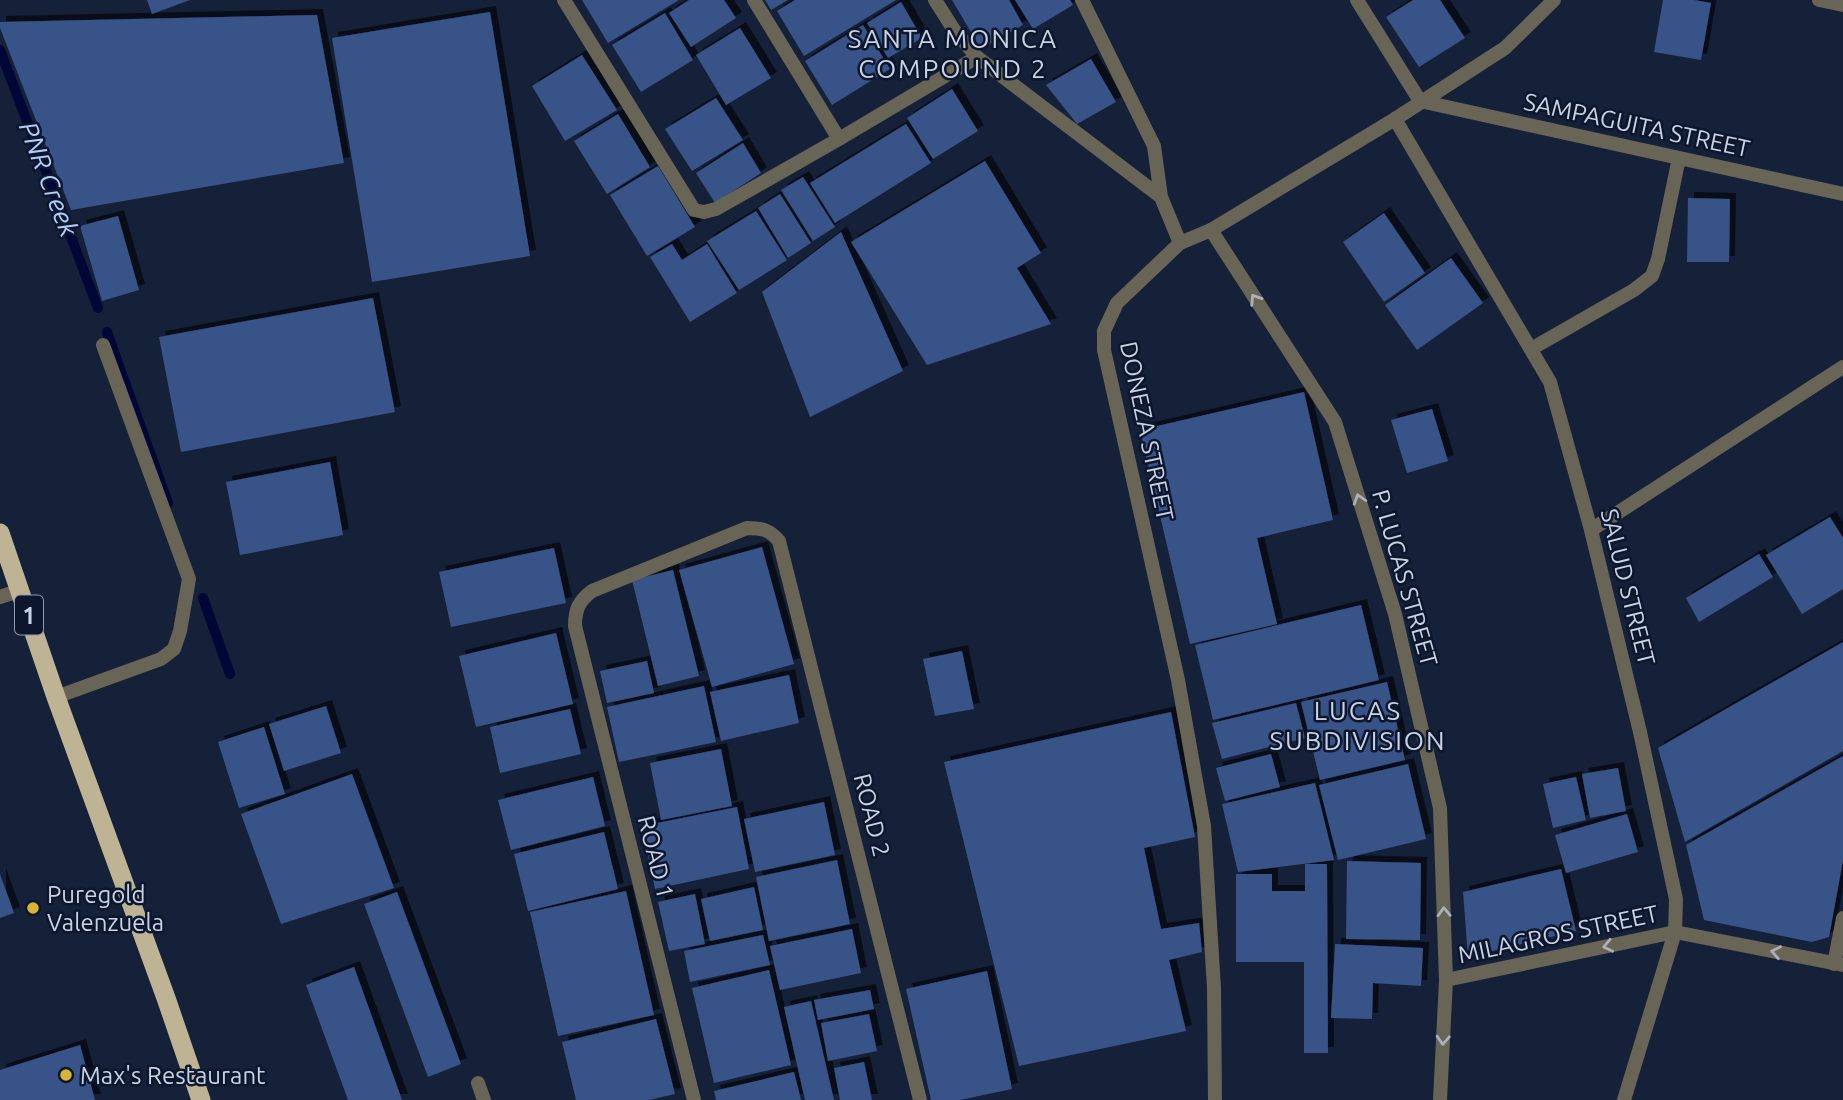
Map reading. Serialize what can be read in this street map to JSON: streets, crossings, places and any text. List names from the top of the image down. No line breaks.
{"streets":{"highway":["1"],"street":["SAMPAGUITA STREET","DONEZA STREET","P. LUCAS STREET","SALUD STREET","ROAD 2","ROAD 1","MILAGROS STREET"]},"crossings":[["SAMPAGUITA STREET","DONEZA STREET"],["DONEZA STREET","P. LUCAS STREET"],["DONEZA STREET","SALUD STREET"],["P. LUCAS STREET","MILAGROS STREET"],["SALUD STREET","MILAGROS STREET"],["ROAD 2","ROAD 1"]],"one_way":["MILAGROS STREET"],"districts":["SANTA MONICA COMPOUND 2","LUCAS SUBDIVISION"],"water":["PNR Creek"],"places":["Puregold Valenzuela","Max's Restaurant"]}
